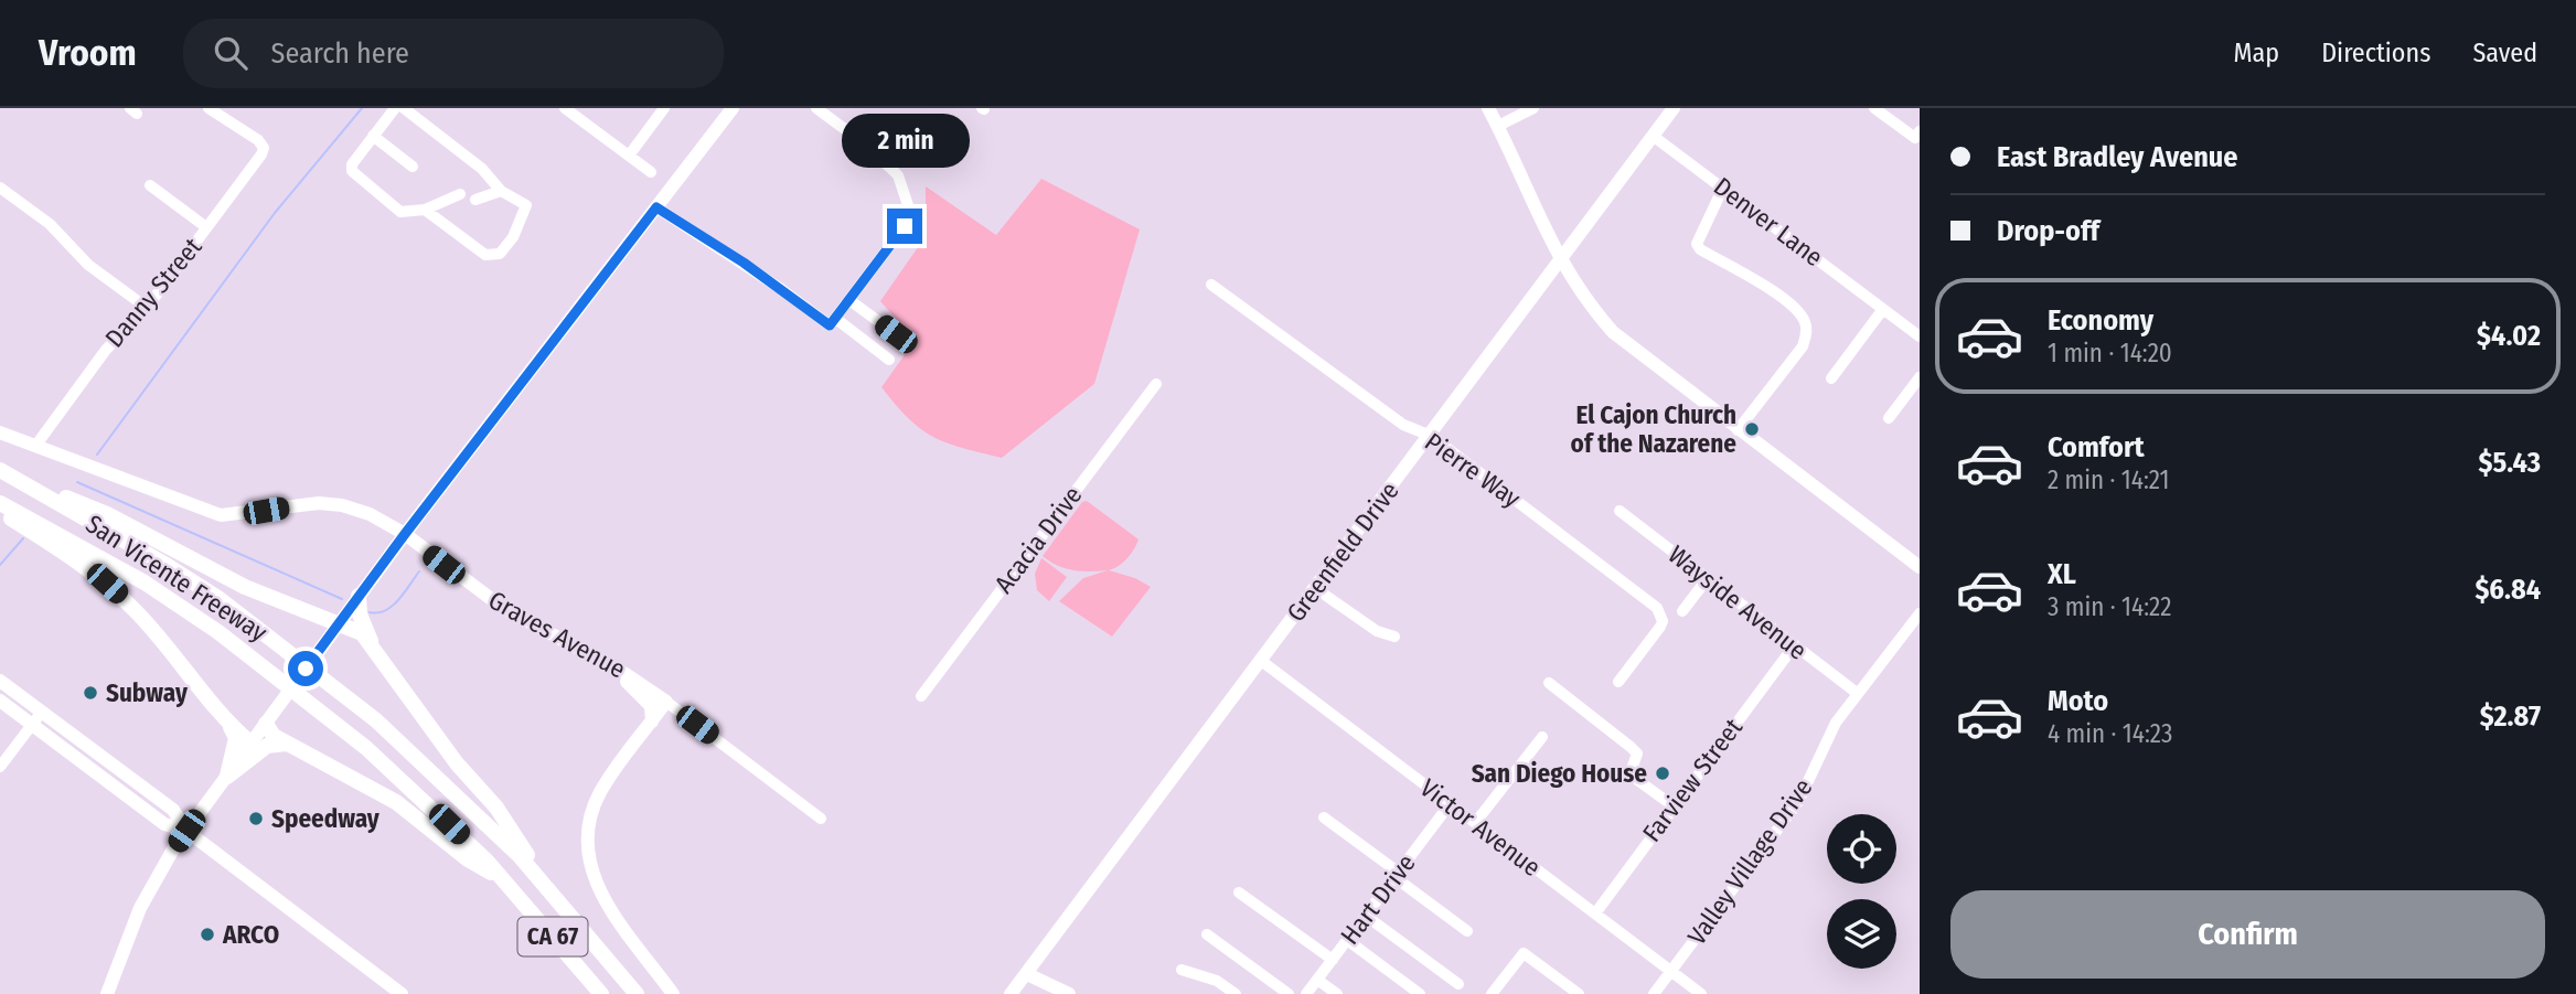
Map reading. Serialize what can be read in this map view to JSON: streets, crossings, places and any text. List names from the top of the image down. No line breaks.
{"streets":{"highway":["San Vicente Freeway","CA 67"],"main road":["Greenfield Drive","Graves Avenue"],"street":["Denver Lane","Danny Street","Pierre Way","Acacia Drive","Wayside Avenue","Farview Street","Victor Avenue","Valley Village Drive","Hart Drive"]},"crossings":[["Denver Lane","Greenfield Drive"],["Danny Street","Graves Avenue"],["Pierre Way","Greenfield Drive"],["Greenfield Drive","Victor Avenue"],["Wayside Avenue","Farview Street"],["Wayside Avenue","Valley Village Drive"],["Farview Street","Victor Avenue"],["Victor Avenue","Valley Village Drive"],["Victor Avenue","Hart Drive"]],"places":["El Cajon Church of the Nazarene","Subway","San Diego House","Speedway","ARCO"],"page":{"header":"Vroom","search":"Search here","nav":["Map","Directions","Saved"],"banner":["East Bradley Avenue","Drop-off"],"bubble":"2 min","list":[{"name":"Economy","note":"1 min · 14:20","value":"$4.02"},{"name":"Comfort","note":"2 min · 14:21","value":"$5.43"},{"name":"XL","note":"3 min · 14:22","value":"$6.84"},{"name":"Moto","note":"4 min · 14:23","value":"$2.87"}],"buttons":"Confirm"}}
